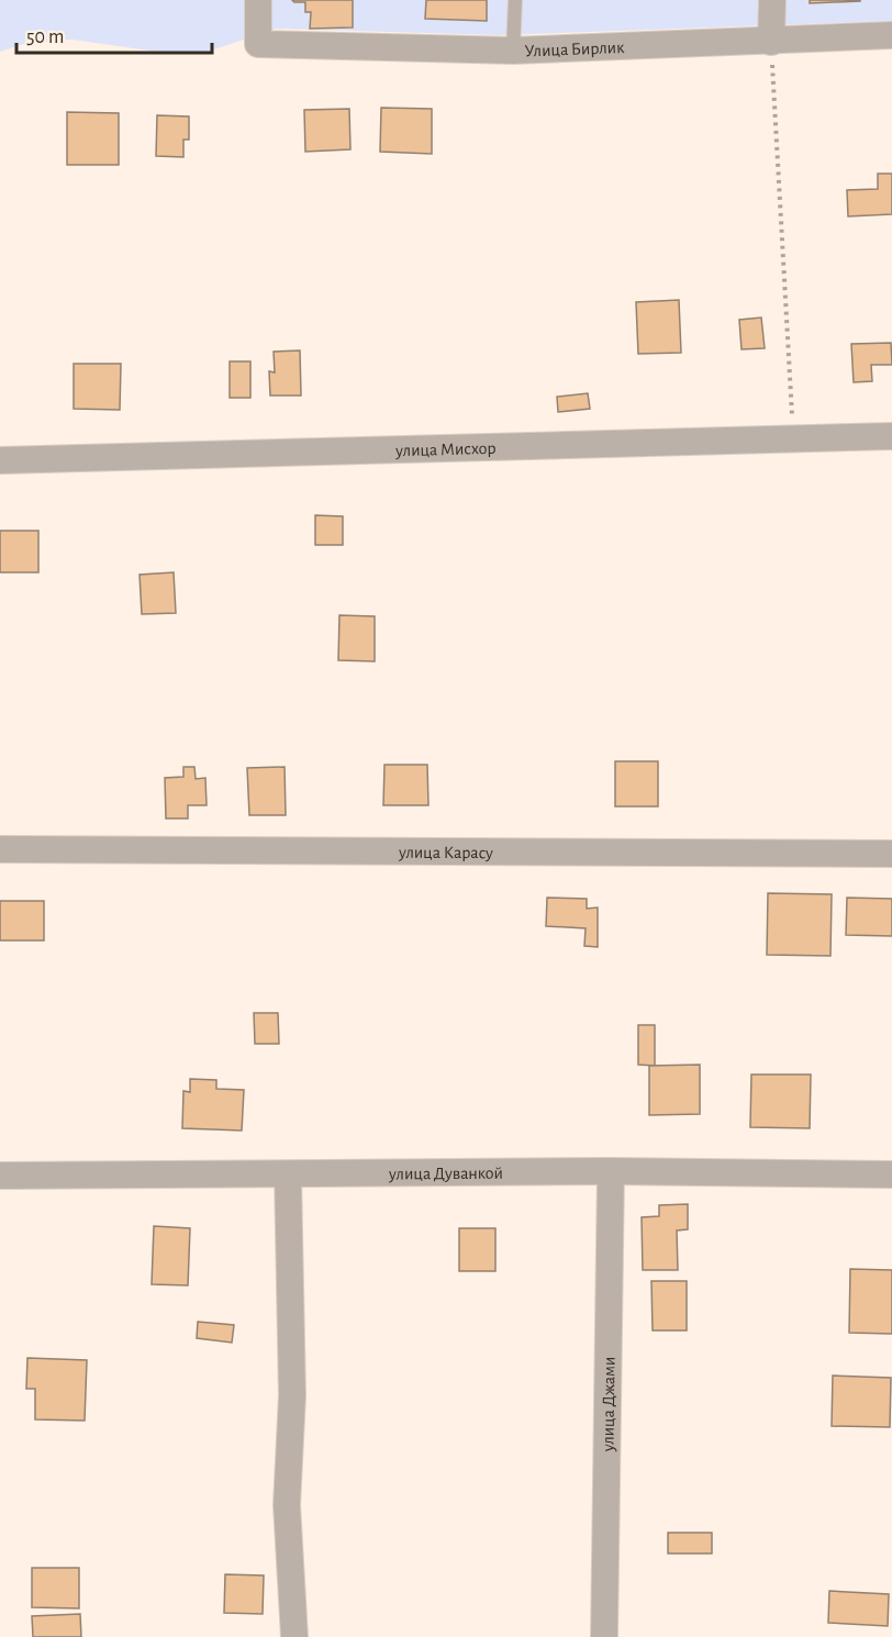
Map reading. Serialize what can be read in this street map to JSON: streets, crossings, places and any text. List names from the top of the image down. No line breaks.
{"streets":{"street":["Улица Бирлик","улица Мисхор","улица Карасу","улица Дуванкой","улица Джами"]},"crossings":[["улица Дуванкой","улица Джами"]],"scale_bar":"50 m"}
